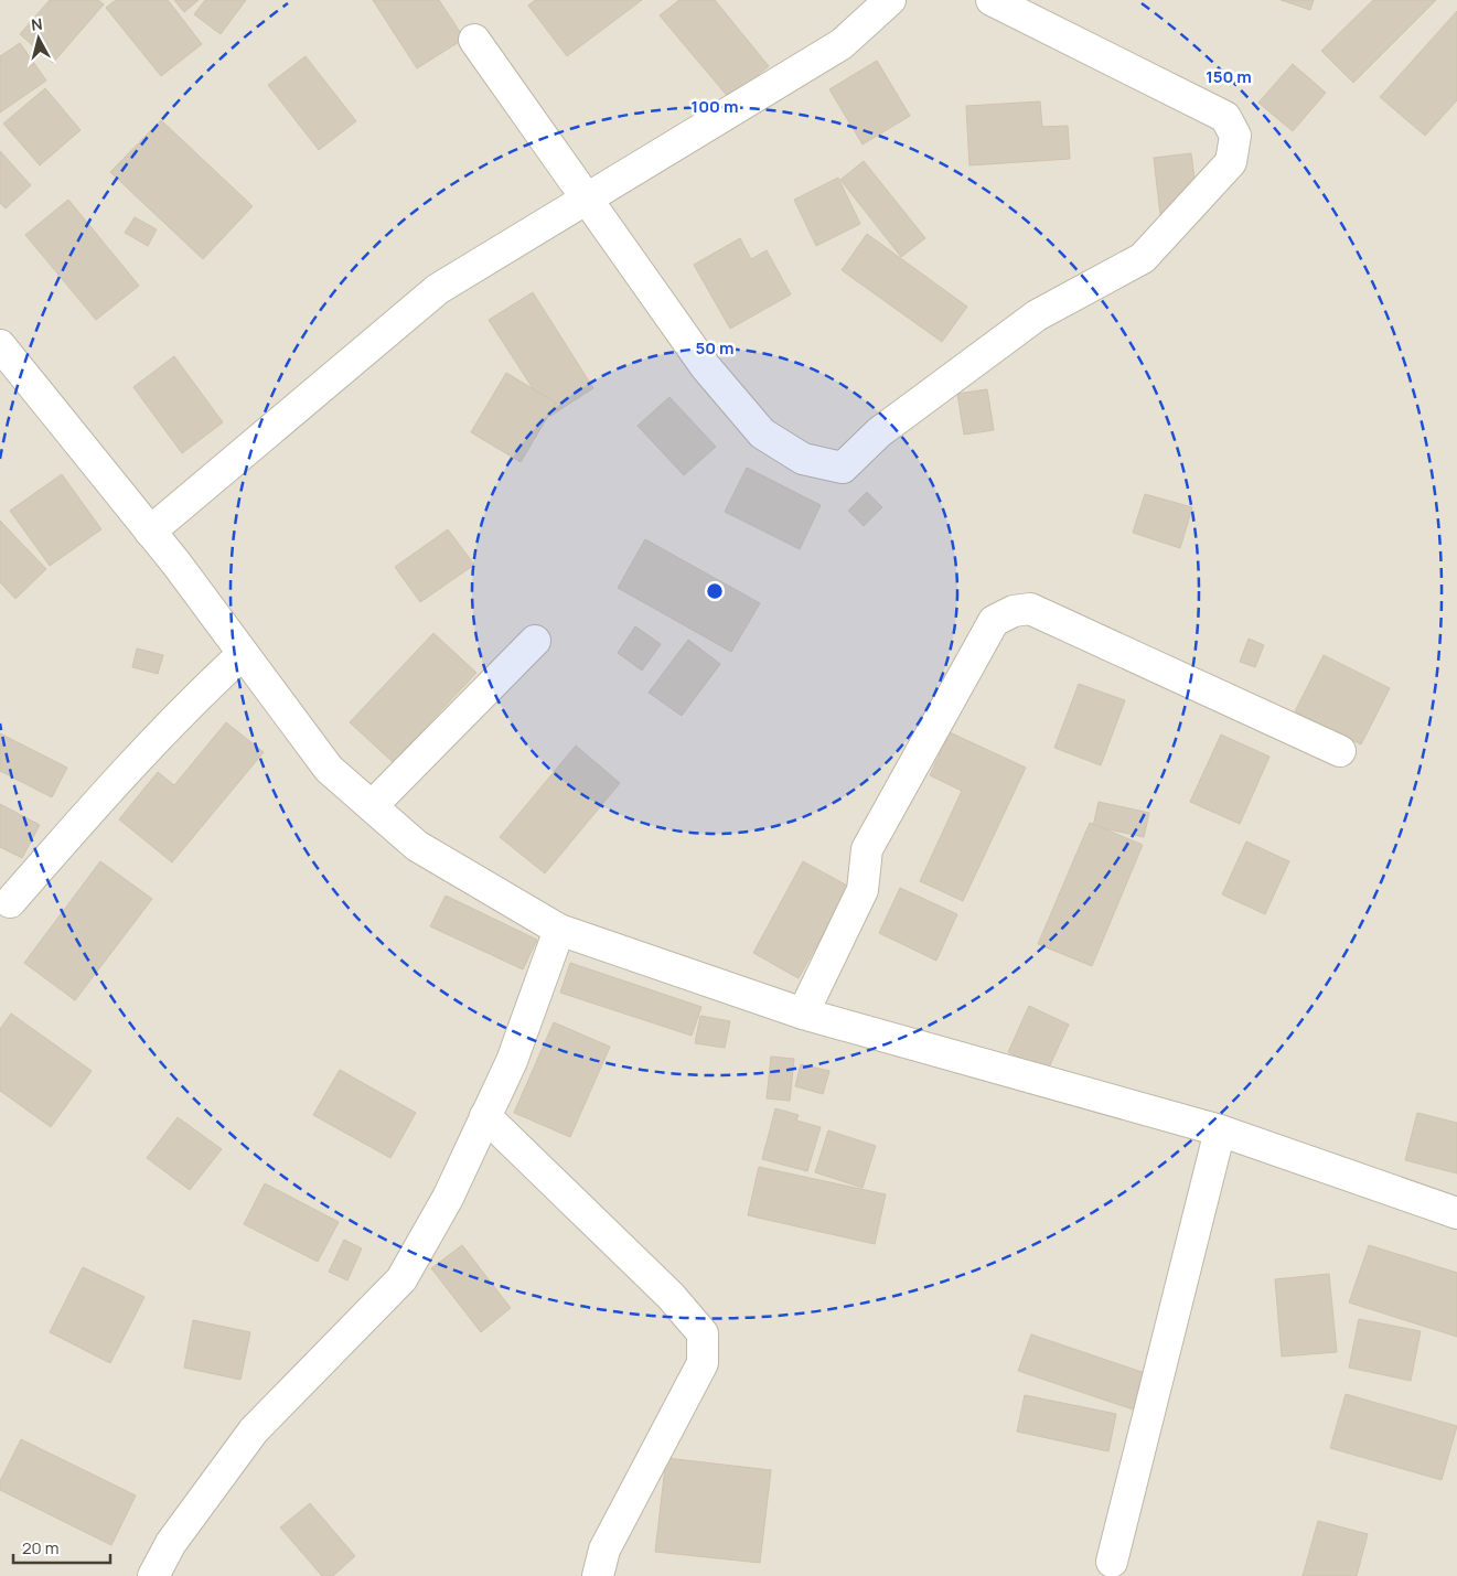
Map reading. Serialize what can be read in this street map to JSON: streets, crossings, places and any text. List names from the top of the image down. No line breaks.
{"scale_bar":"20 m","north":"top","rings":["150 m","100 m","50 m"]}
